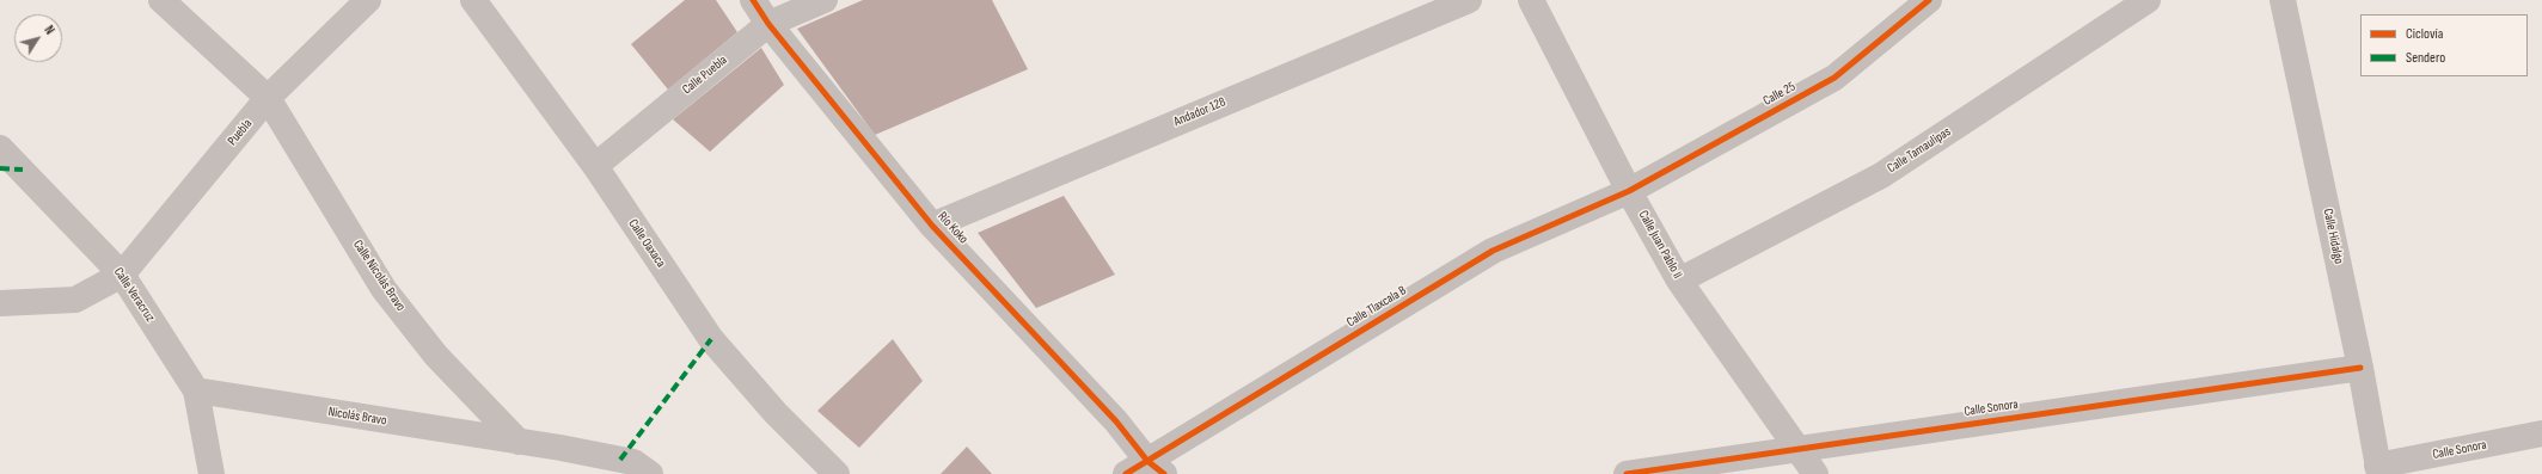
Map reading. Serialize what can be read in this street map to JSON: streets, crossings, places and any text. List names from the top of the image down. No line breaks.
{"streets":{"street":["Calle Puebla","Calle 25","Andador 128","Puebla","Calle Tamaulipas","Río Koko","Calle Hidalgo","Calle Oaxaca","Calle Juan Pablo II","Calle Nicolás Bravo","Calle Veracruz","Calle Tlaxcala B","Calle Sonora","Nicolás Bravo"]},"crossings":[["Calle Puebla","Río Koko"],["Calle Puebla","Calle Oaxaca"],["Calle 25","Calle Juan Pablo II"],["Calle 25","Calle Tlaxcala B"],["Andador 128","Río Koko"],["Puebla","Calle Nicolás Bravo"],["Puebla","Calle Veracruz"],["Calle Tamaulipas","Calle Juan Pablo II"],["Río Koko","Calle Tlaxcala B"],["Calle Hidalgo","Calle Sonora"],["Calle Juan Pablo II","Calle Tlaxcala B"],["Calle Juan Pablo II","Calle Sonora"],["Calle Nicolás Bravo","Nicolás Bravo"],["Calle Veracruz","Nicolás Bravo"]],"legend":["Ciclovía","Sendero"],"north":"top right"}
